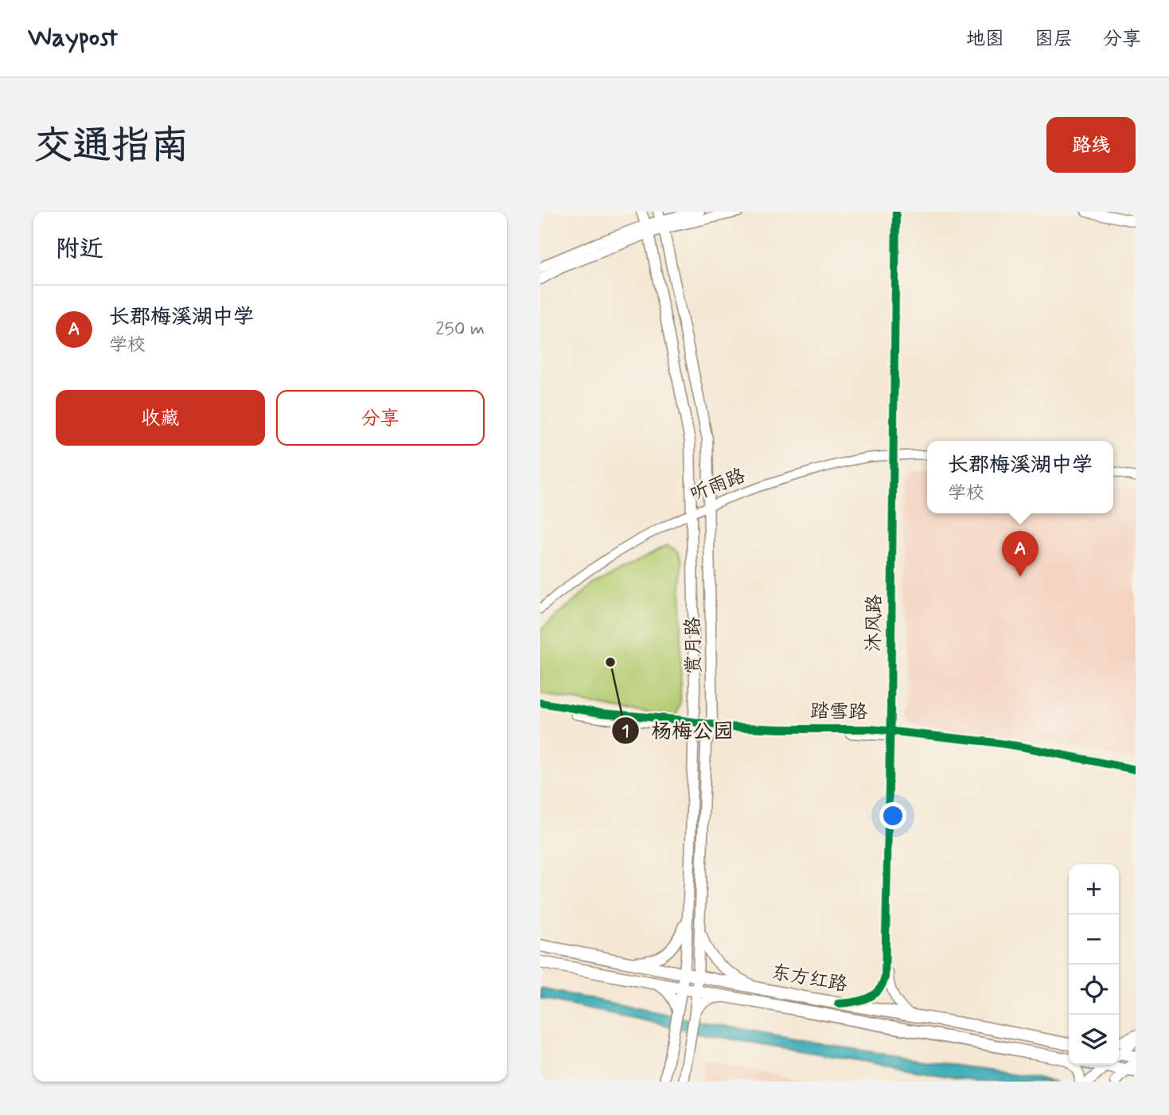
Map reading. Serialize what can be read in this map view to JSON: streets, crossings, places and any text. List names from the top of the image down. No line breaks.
{"streets":{"main road":["赏月路","东方红路"],"street":["听雨路","沐风路","踏雪路"]},"crossings":[["听雨路","沐风路"],["听雨路","赏月路"],["沐风路","踏雪路"],["沐风路","东方红路"],["赏月路","踏雪路"],["赏月路","东方红路"]],"places":["杨梅公园"],"page":{"header":"Waypost","nav":["地图","图层","分享"],"title":"交通指南","buttons":["路线",["收藏","分享"]],"heading":"附近","list":[{"mark":"A","name":"长郡梅溪湖中学","note":"学校","value":"250 m"}],"popup":["长郡梅溪湖中学","学校"],"pins":"A","map_buttons":["+","−"]}}
